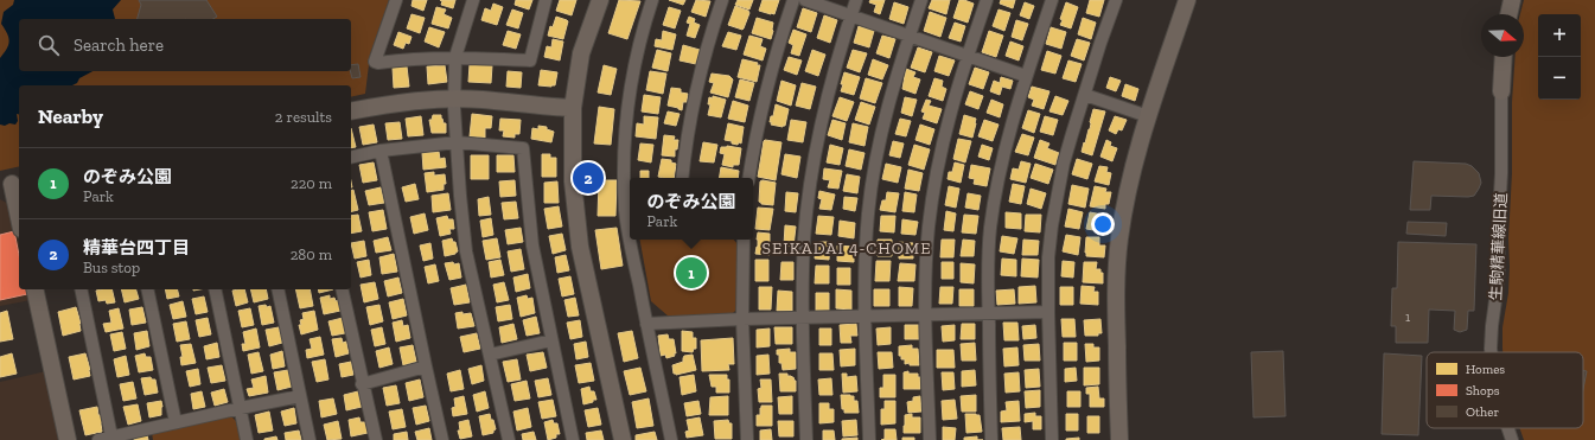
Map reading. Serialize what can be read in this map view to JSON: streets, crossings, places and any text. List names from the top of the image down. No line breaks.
{"streets":{"street":["生駒精華線旧道"]},"districts":["SEIKADAI 4-CHOME"],"house_numbers":["1"],"legend":["Homes","Shops","Other"],"north":"right","page":{"map_buttons":["+","−"],"search":"Search here","heading":["Nearby","2 results"],"list":[{"mark":"1","name":"のぞみ公園","note":"Park","value":"220 m"},{"mark":"2","name":"精華台四丁目","note":"Bus stop","value":"280 m"}],"pins":["2","1"],"popup":["のぞみ公園","Park"]}}
